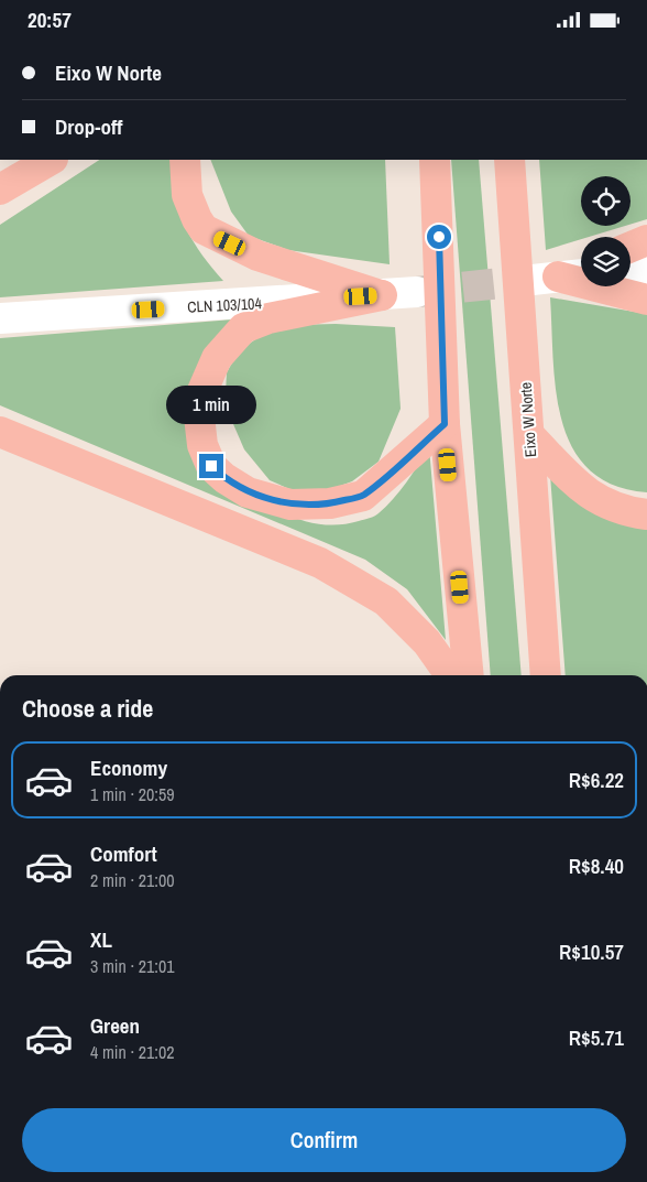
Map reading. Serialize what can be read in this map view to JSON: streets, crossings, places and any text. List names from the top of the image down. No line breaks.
{"streets":{"main road":["Eixo W Norte"],"street":["CLN 103/104"]},"page":{"status":"20:57","banner":["Eixo W Norte","Drop-off"],"bubble":"1 min","heading":"Choose a ride","list":[{"name":"Economy","note":"1 min · 20:59","value":"R$6.22"},{"name":"Comfort","note":"2 min · 21:00","value":"R$8.40"},{"name":"XL","note":"3 min · 21:01","value":"R$10.57"},{"name":"Green","note":"4 min · 21:02","value":"R$5.71"}],"buttons":"Confirm"}}
